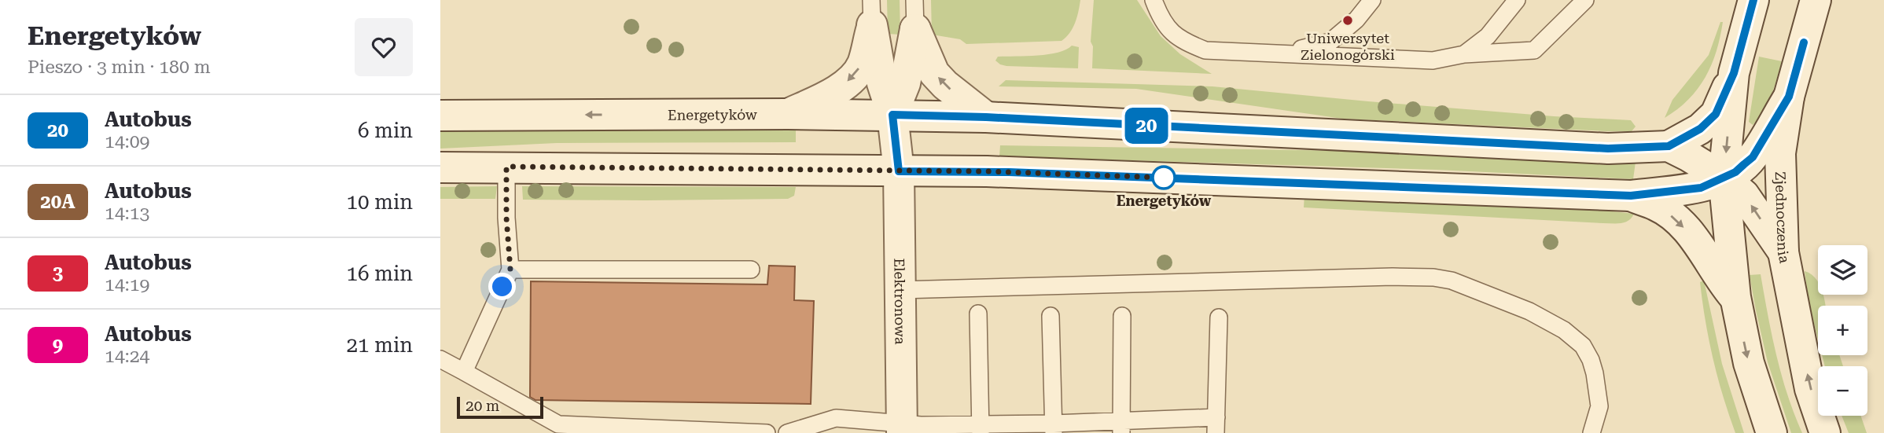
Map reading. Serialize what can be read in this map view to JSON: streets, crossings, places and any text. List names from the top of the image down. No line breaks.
{"streets":{"main road":["Energetyków","Zjednoczenia","Elektronowa"]},"crossings":[["Energetyków","Zjednoczenia"],["Energetyków","Elektronowa"]],"places":["Uniwersytet Zielonogórski","Energetyków"],"lines":["bus line 20"],"scale_bar":"20 m","page":{"heading":["Energetyków","Pieszo · 3 min · 180 m"],"on_map":"20","list":[{"mark":"20","name":"Autobus","note":"14:09","value":"6 min"},{"mark":"20A","name":"Autobus","note":"14:13","value":"10 min"},{"mark":"3","name":"Autobus","note":"14:19","value":"16 min"},{"mark":"9","name":"Autobus","note":"14:24","value":"21 min"}],"map_buttons":["+","−"],"scale":"20 m"}}
